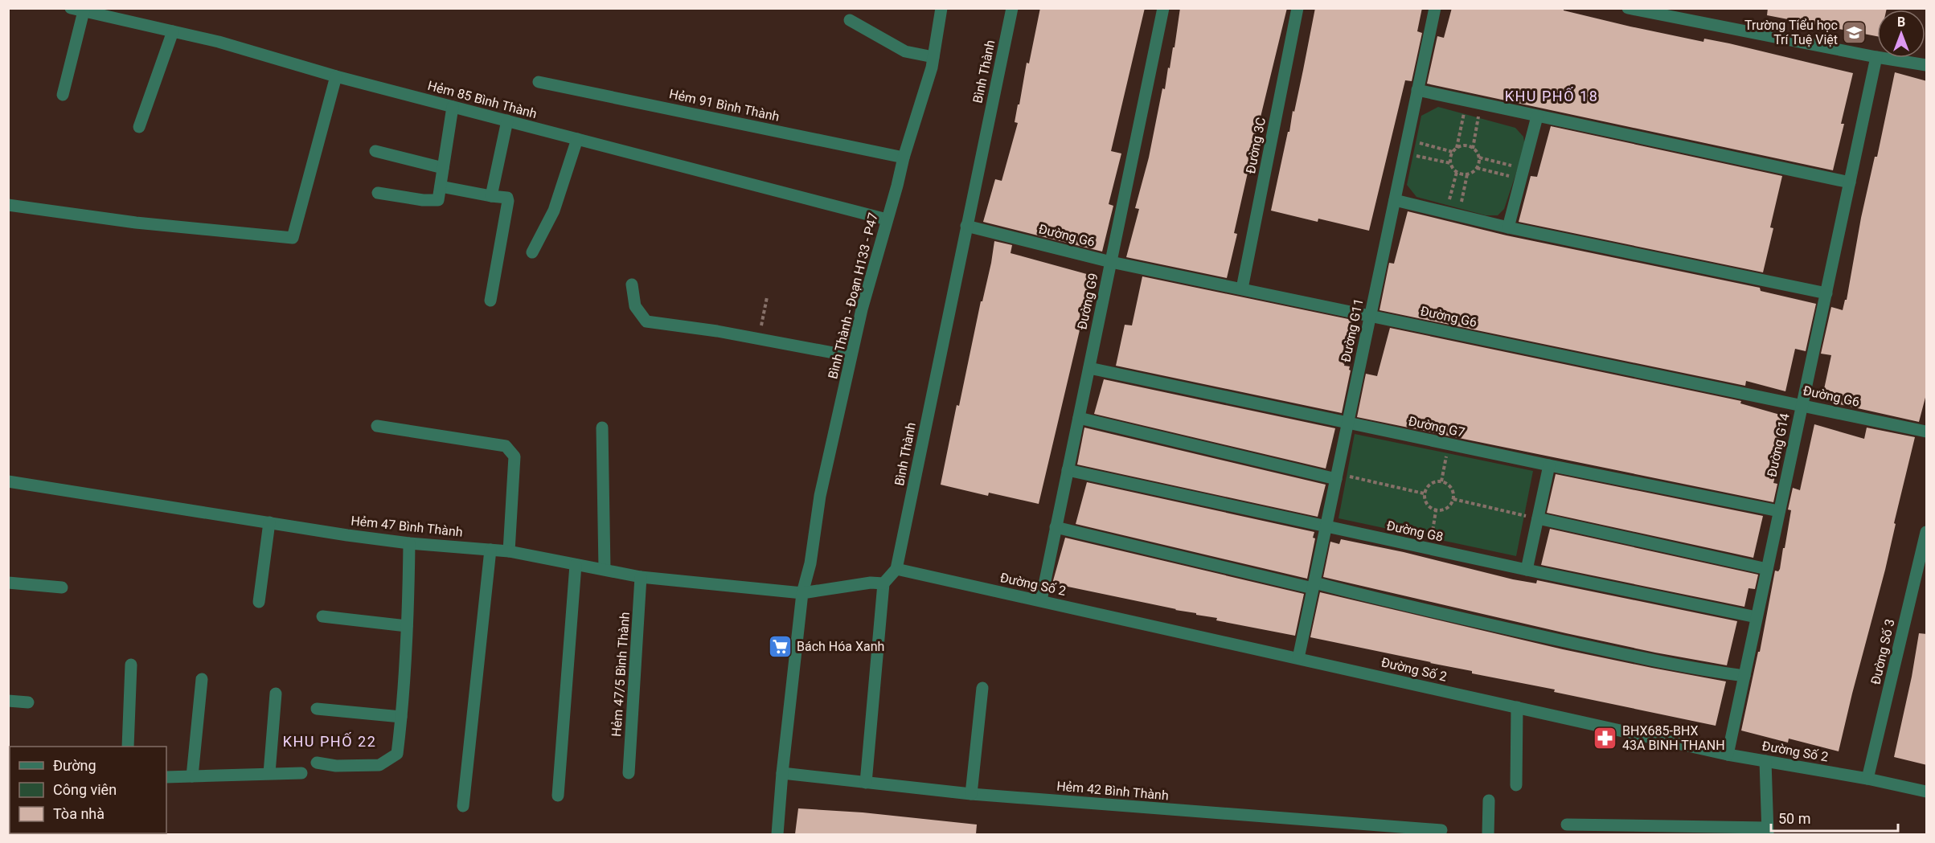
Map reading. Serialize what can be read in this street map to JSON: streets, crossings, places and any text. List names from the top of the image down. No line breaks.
{"streets":{"street":["Bình Thành","Hẻm 85 Bình Thành","Hẻm 91 Bình Thành","Đường 3C","Đường G6","Bình Thành - Đoạn H133 - P47","Đường G9","Đường G11","Đường G7","Đường G14","Hẻm 47 Bình Thành","Đường G8","Đường Số 2","Đường Số 3","Hẻm 47/5 Bình Thành","Hẻm 42 Bình Thành"]},"crossings":[["Bình Thành","Đường G6"],["Bình Thành","Đường Số 2"],["Hẻm 85 Bình Thành","Bình Thành - Đoạn H133 - P47"],["Hẻm 91 Bình Thành","Bình Thành - Đoạn H133 - P47"],["Đường 3C","Đường G6"],["Đường G6","Đường G9"],["Đường G6","Đường G11"],["Đường G6","Đường G14"],["Bình Thành - Đoạn H133 - P47","Hẻm 47 Bình Thành"],["Đường G9","Đường G7"],["Đường G9","Đường G8"],["Đường G9","Đường Số 2"],["Đường G11","Đường G7"],["Đường G11","Đường G8"],["Đường G11","Đường Số 2"],["Đường G7","Đường G14"],["Đường G14","Đường G8"],["Đường G14","Đường Số 2"],["Hẻm 47 Bình Thành","Hẻm 47/5 Bình Thành"],["Đường Số 2","Đường Số 3"]],"districts":["KHU PHỐ 18","KHU PHỐ 22"],"places":{"school or university":["Trường Tiểu học Trí Tuệ Việt"],"supermarket":["Bách Hóa Xanh"],"pharmacy":["BHX685-BHX 43A BINH THANH"]},"legend":["Đường","Công viên","Tòa nhà"],"scale_bar":"50 m","north":"top"}
